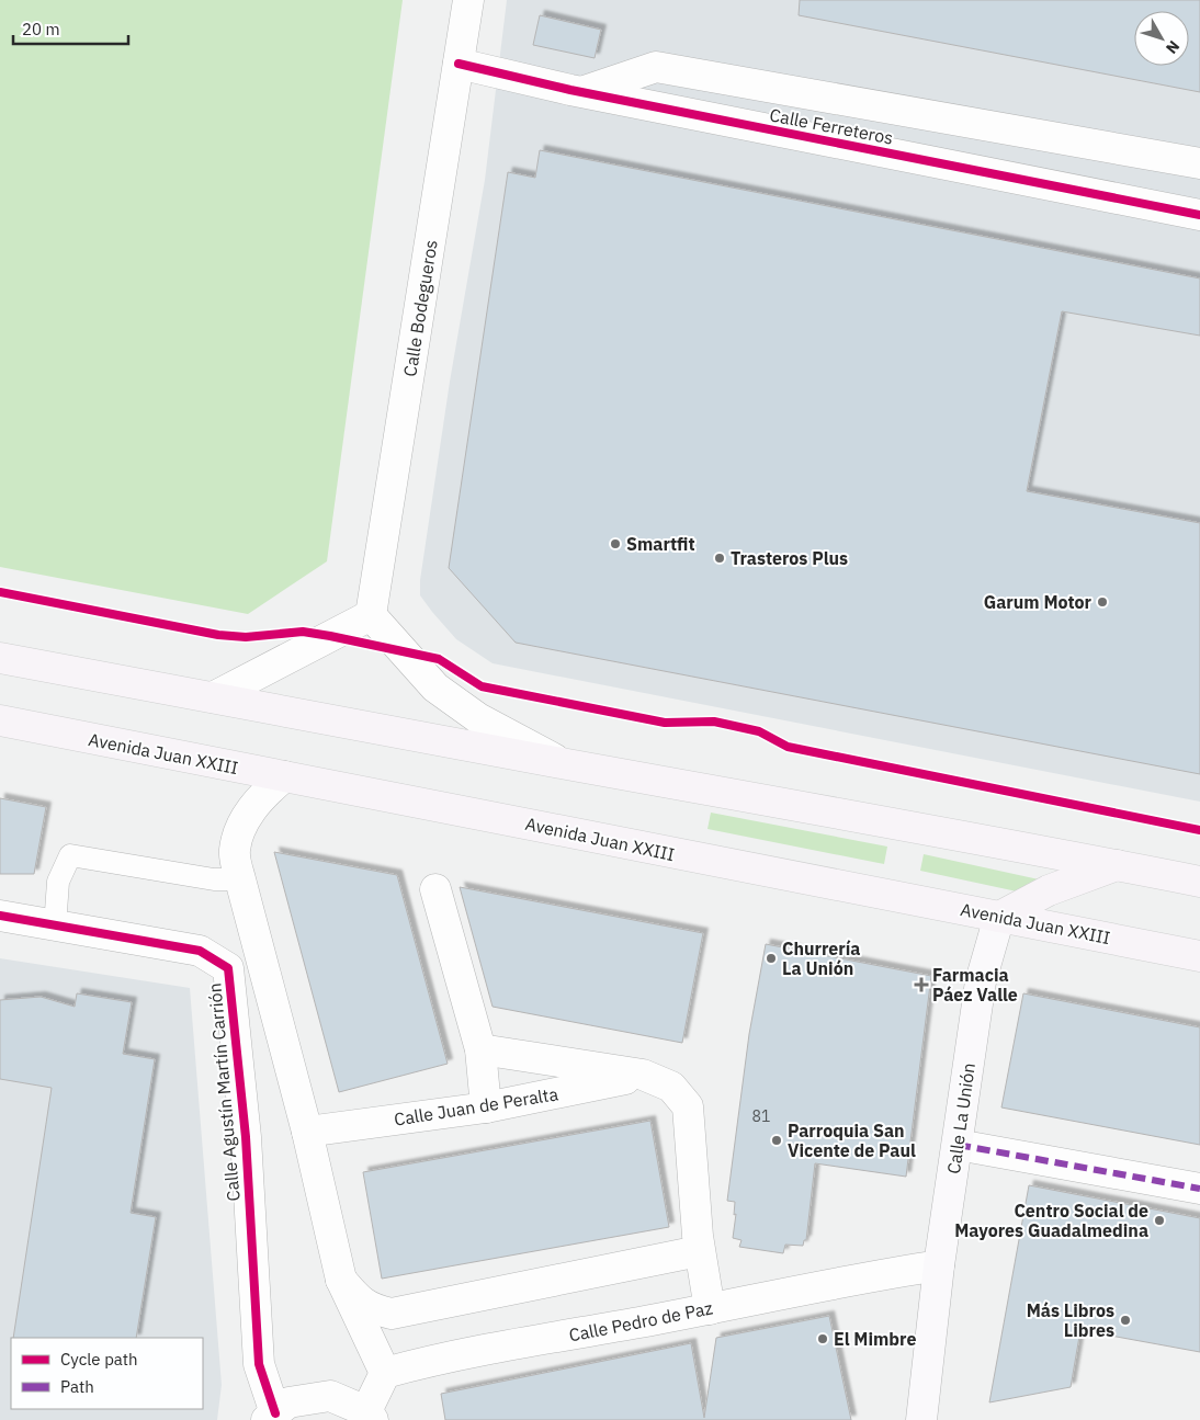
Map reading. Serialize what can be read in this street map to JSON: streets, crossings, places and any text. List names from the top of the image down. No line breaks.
{"streets":{"main road":["Avenida Juan XXIII","Calle La Unión"],"street":["Calle Ferreteros","Calle Bodegueros","Calle Agustín Martín Carrión","Calle Juan de Peralta","Calle Pedro de Paz"]},"crossings":[["Calle Ferreteros","Calle Bodegueros"],["Avenida Juan XXIII","Calle La Unión"],["Calle La Unión","Calle Pedro de Paz"]],"places":{"other":["Smartfit","Trasteros Plus","Garum Motor","Churrería La Unión","Parroquia San Vicente de Paul","Centro Social de Mayores Guadalmedina","Más Libros Libres","El Mimbre"],"health":["Farmacia Páez Valle"]},"house_numbers":["81"],"legend":["Cycle path","Path"],"scale_bar":"20 m","north":"bottom right"}
